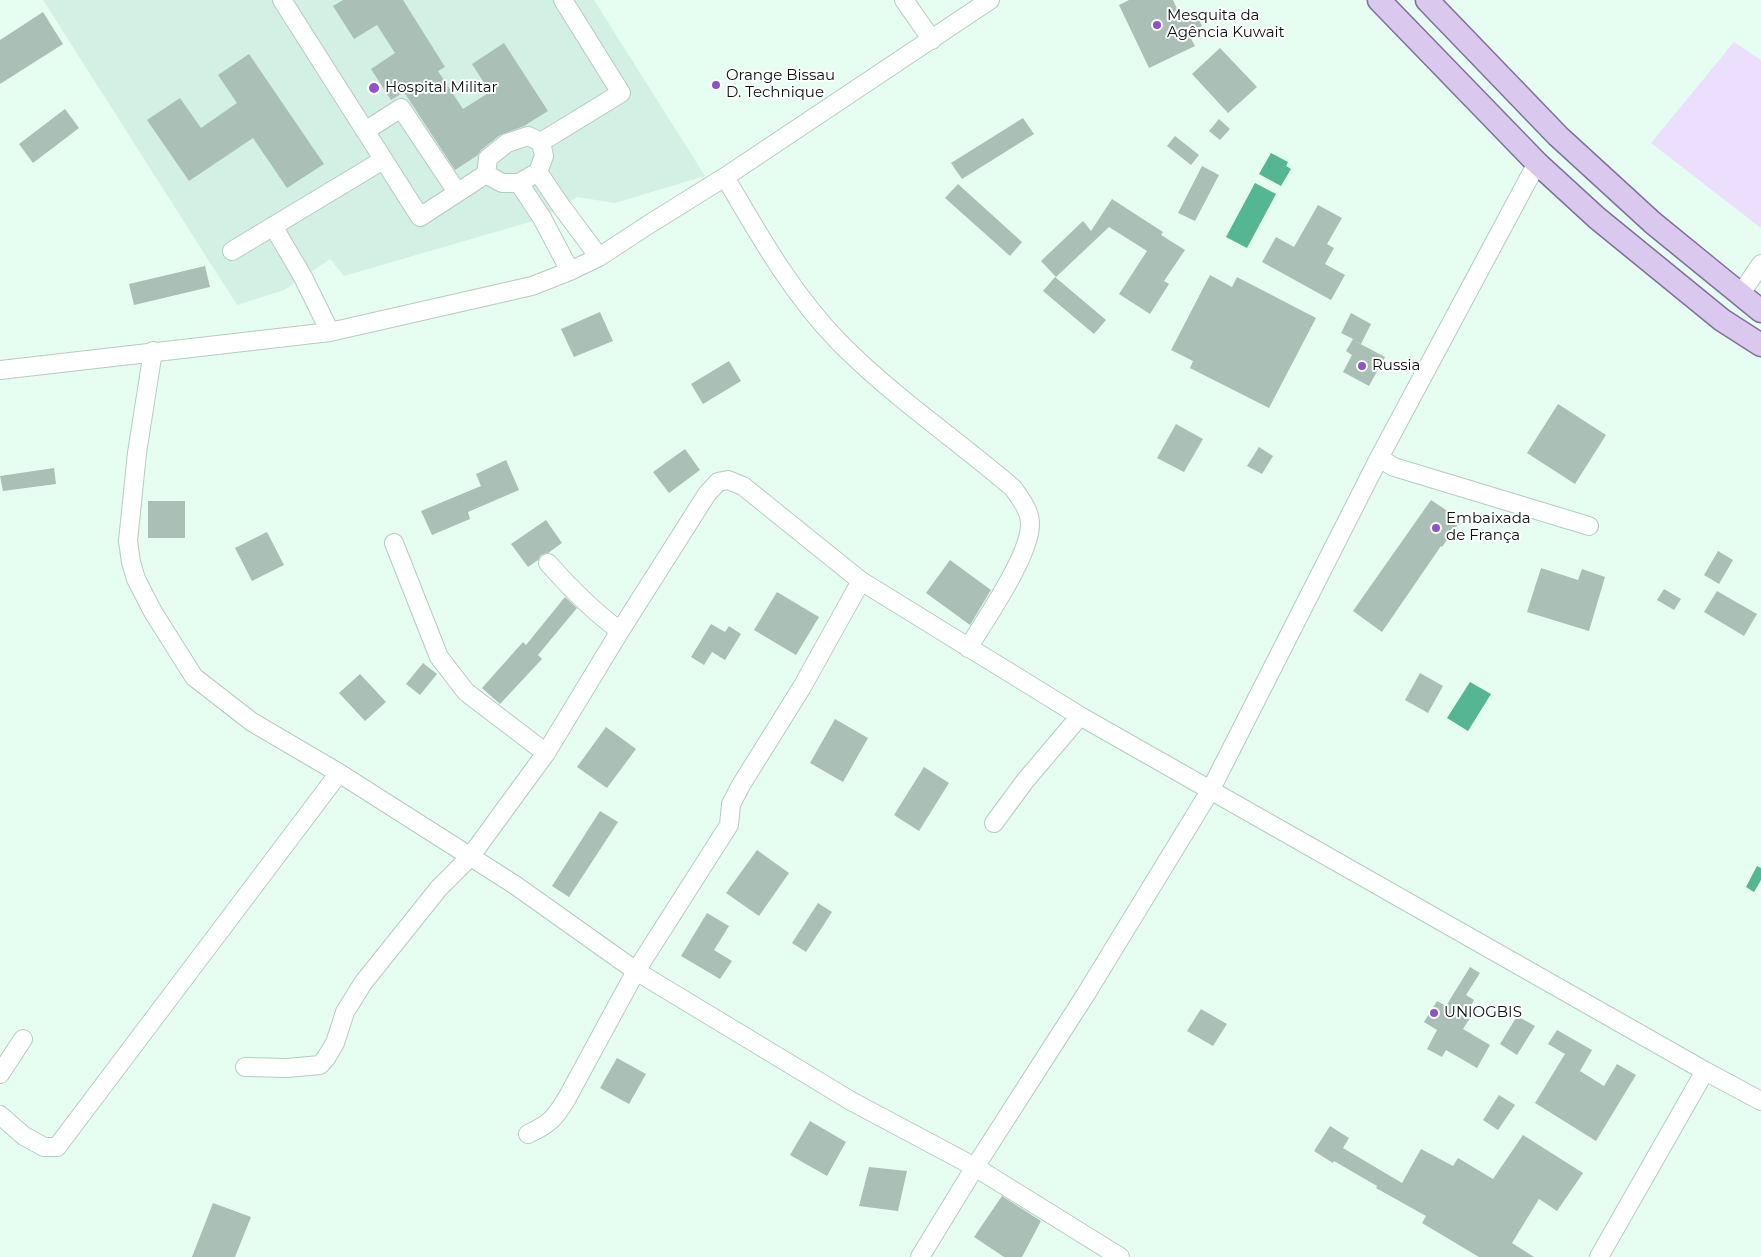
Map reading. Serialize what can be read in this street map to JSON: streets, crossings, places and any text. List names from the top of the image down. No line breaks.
{"places":["Mesquita da Agência Kuwait","Orange Bissau D. Technique","Hospital Militar","Russia","Embaixada de França","UNIOGBIS"]}
